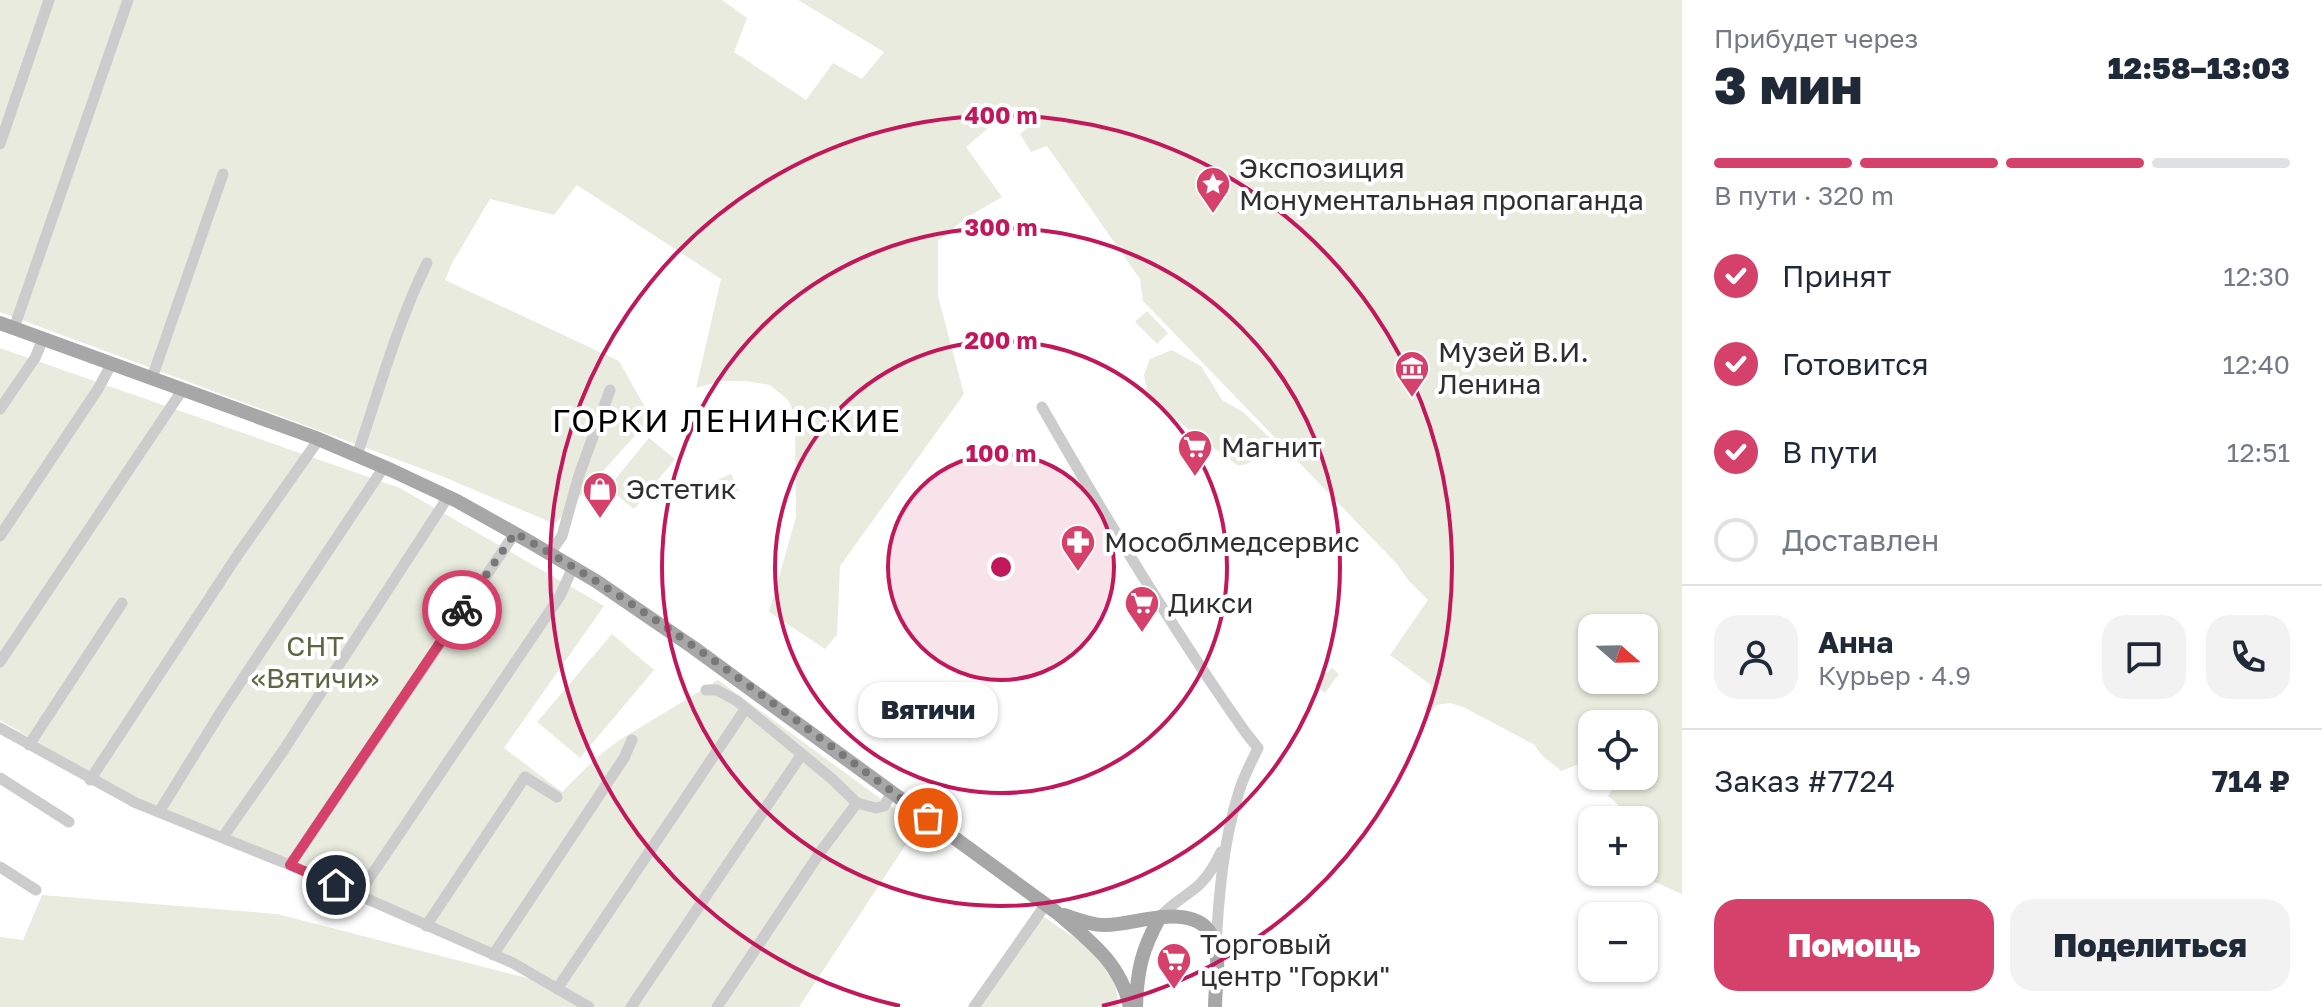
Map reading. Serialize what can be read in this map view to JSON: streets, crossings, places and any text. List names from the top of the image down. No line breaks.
{"districts":["ГОРКИ ЛЕНИНСКИЕ"],"parks":["СНТ «Вятичи»"],"places":{"place":["Экспозиция Монументальная пропаганда"],"museum":["Музей В.И. Ленина"],"supermarket":["Магнит","Дикси","Торговый центр \"Горки\""],"shop":["Эстетик"],"pharmacy":["Мособлмедсервис"],"other":["Вятичи"]},"north":"right","page":{"heading":["3 мин","Прибудет через","12:58–13:03"],"panel":["Анна","Курьер · 4.9","Заказ #7724","714 ₽"],"bar":"В пути · 320 m","list":[["Принят","12:30"],["Готовится","12:40"],["В пути","12:51"],"Доставлен"],"map_buttons":["+","−"],"bubble":"Вятичи","buttons":["Помощь","Поделиться"]},"rings":["400 m","300 m","200 m","100 m"]}
